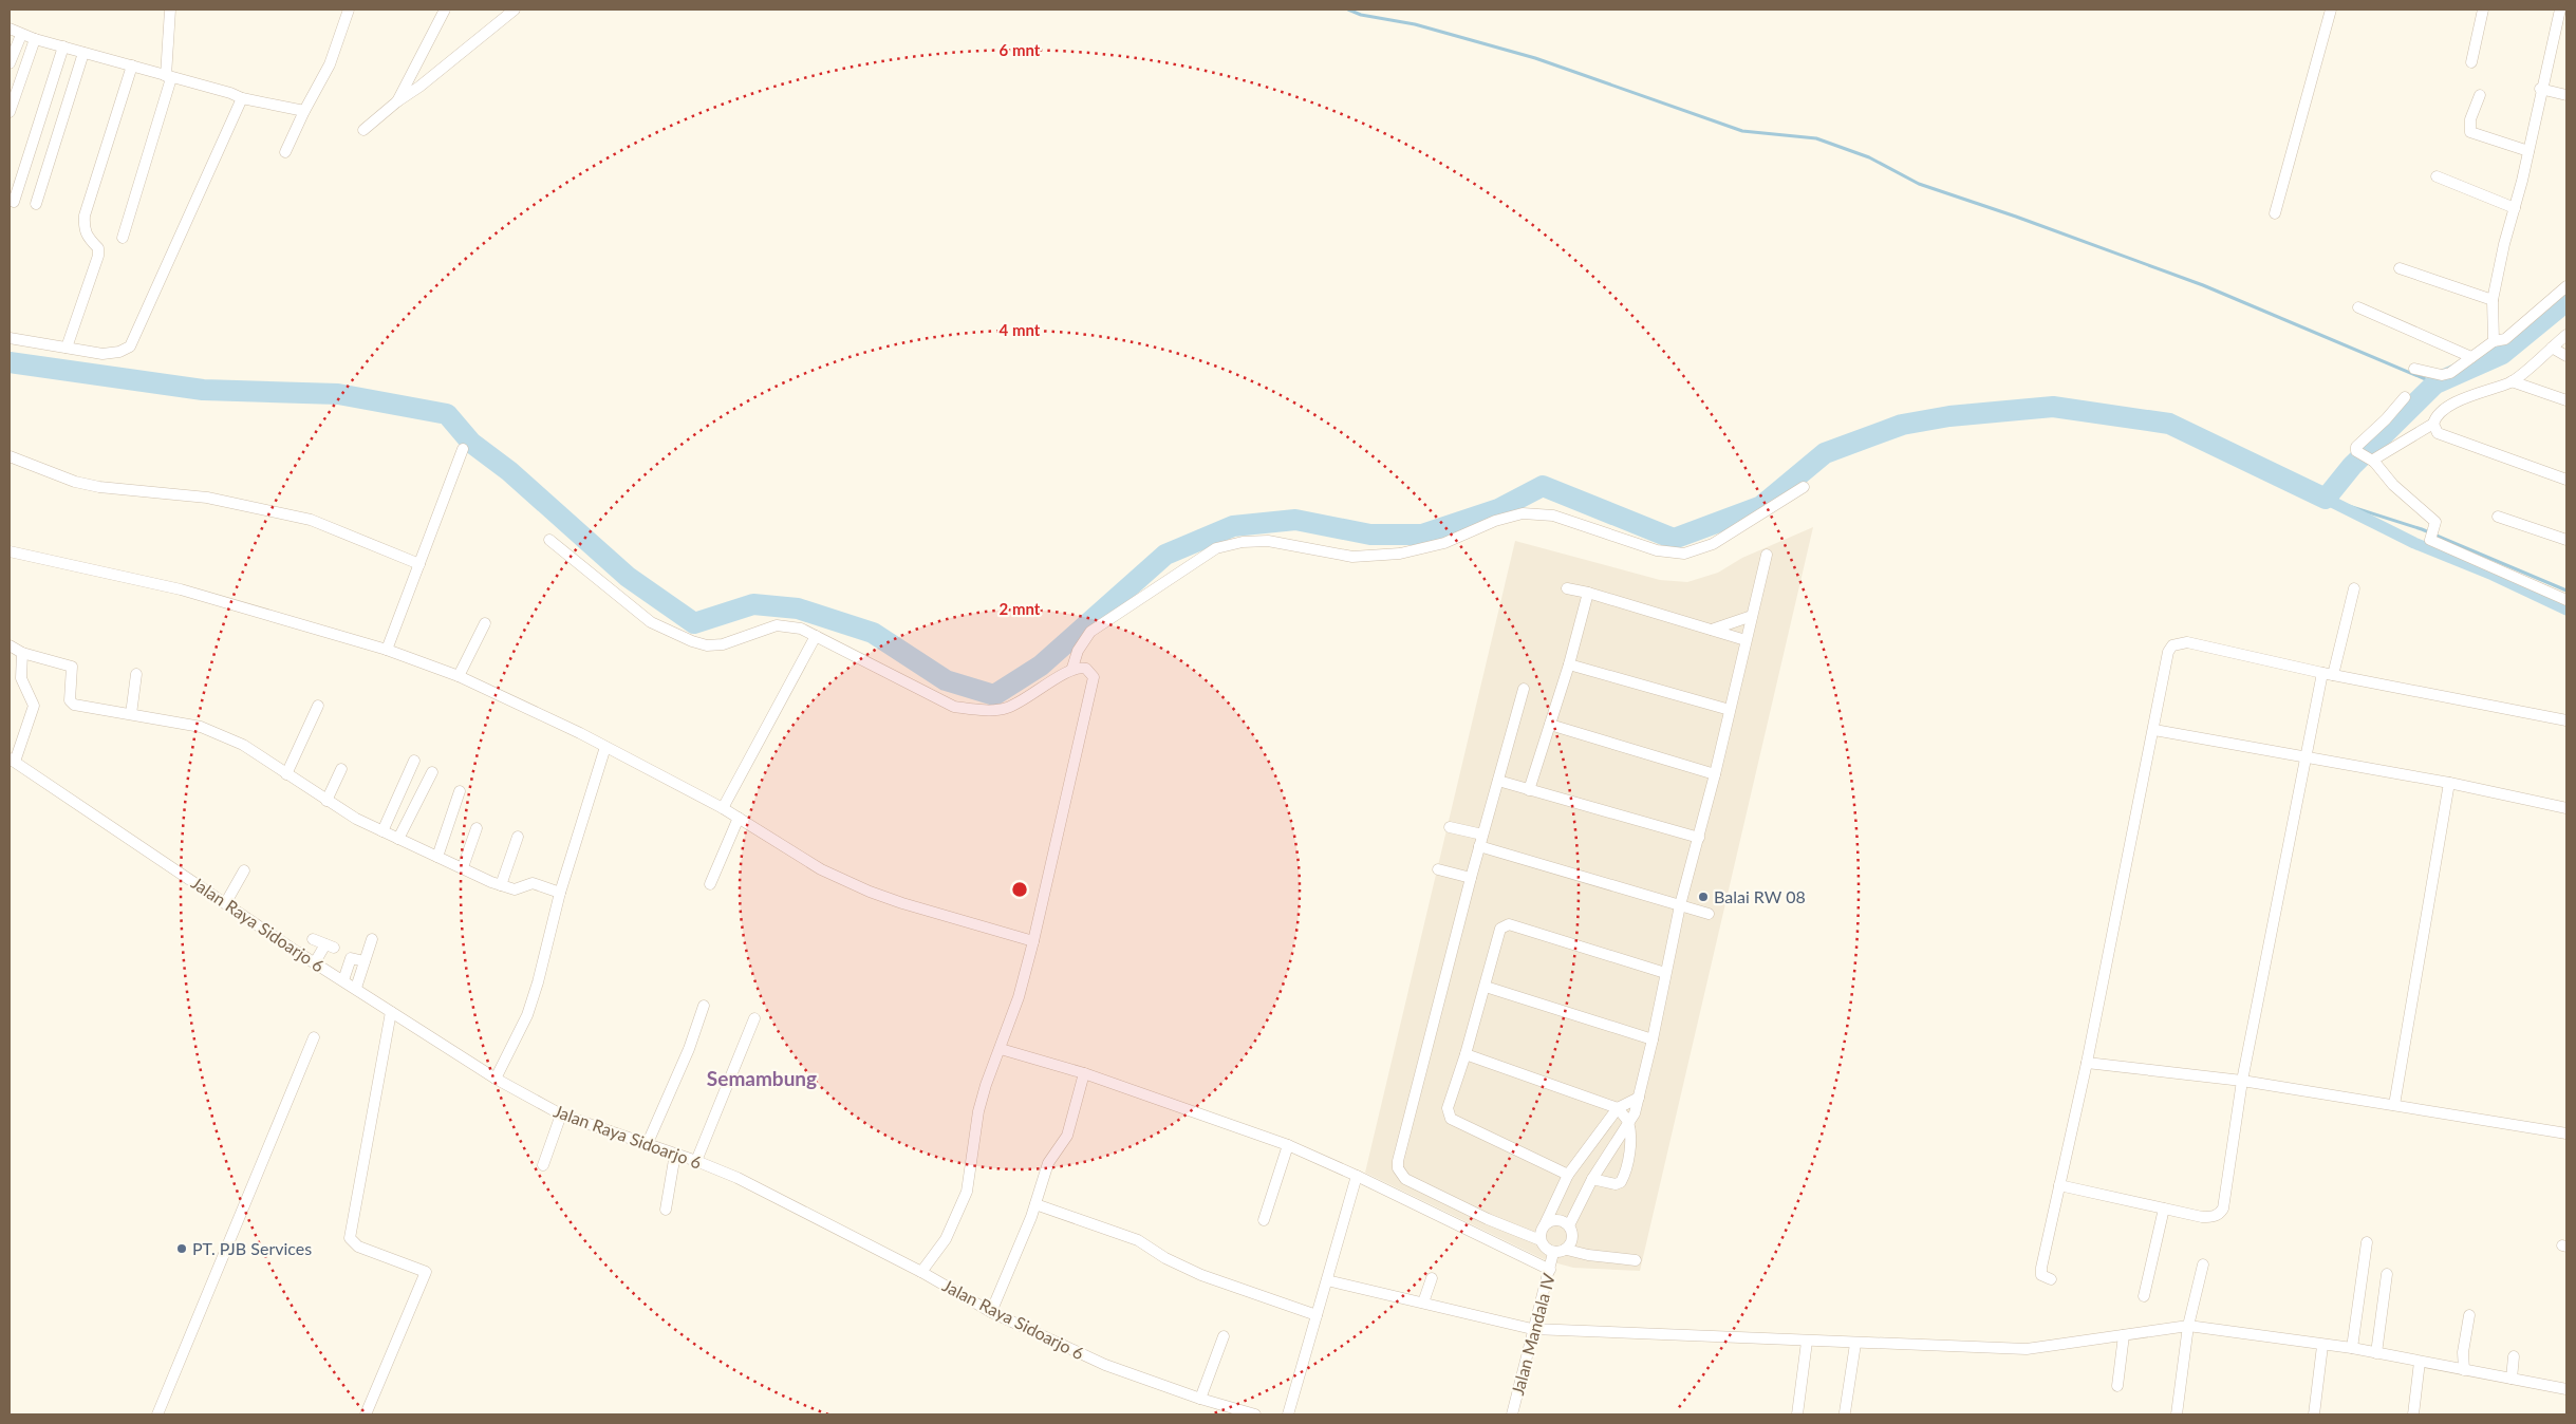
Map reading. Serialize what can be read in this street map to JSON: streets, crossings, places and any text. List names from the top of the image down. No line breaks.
{"streets":{"street":["Jalan Raya Sidoarjo 6","Jalan Mandala IV"]},"districts":["Semambung"],"places":["Balai RW 08","PT. PJB Services"],"rings":["6 mnt","4 mnt","2 mnt"]}
